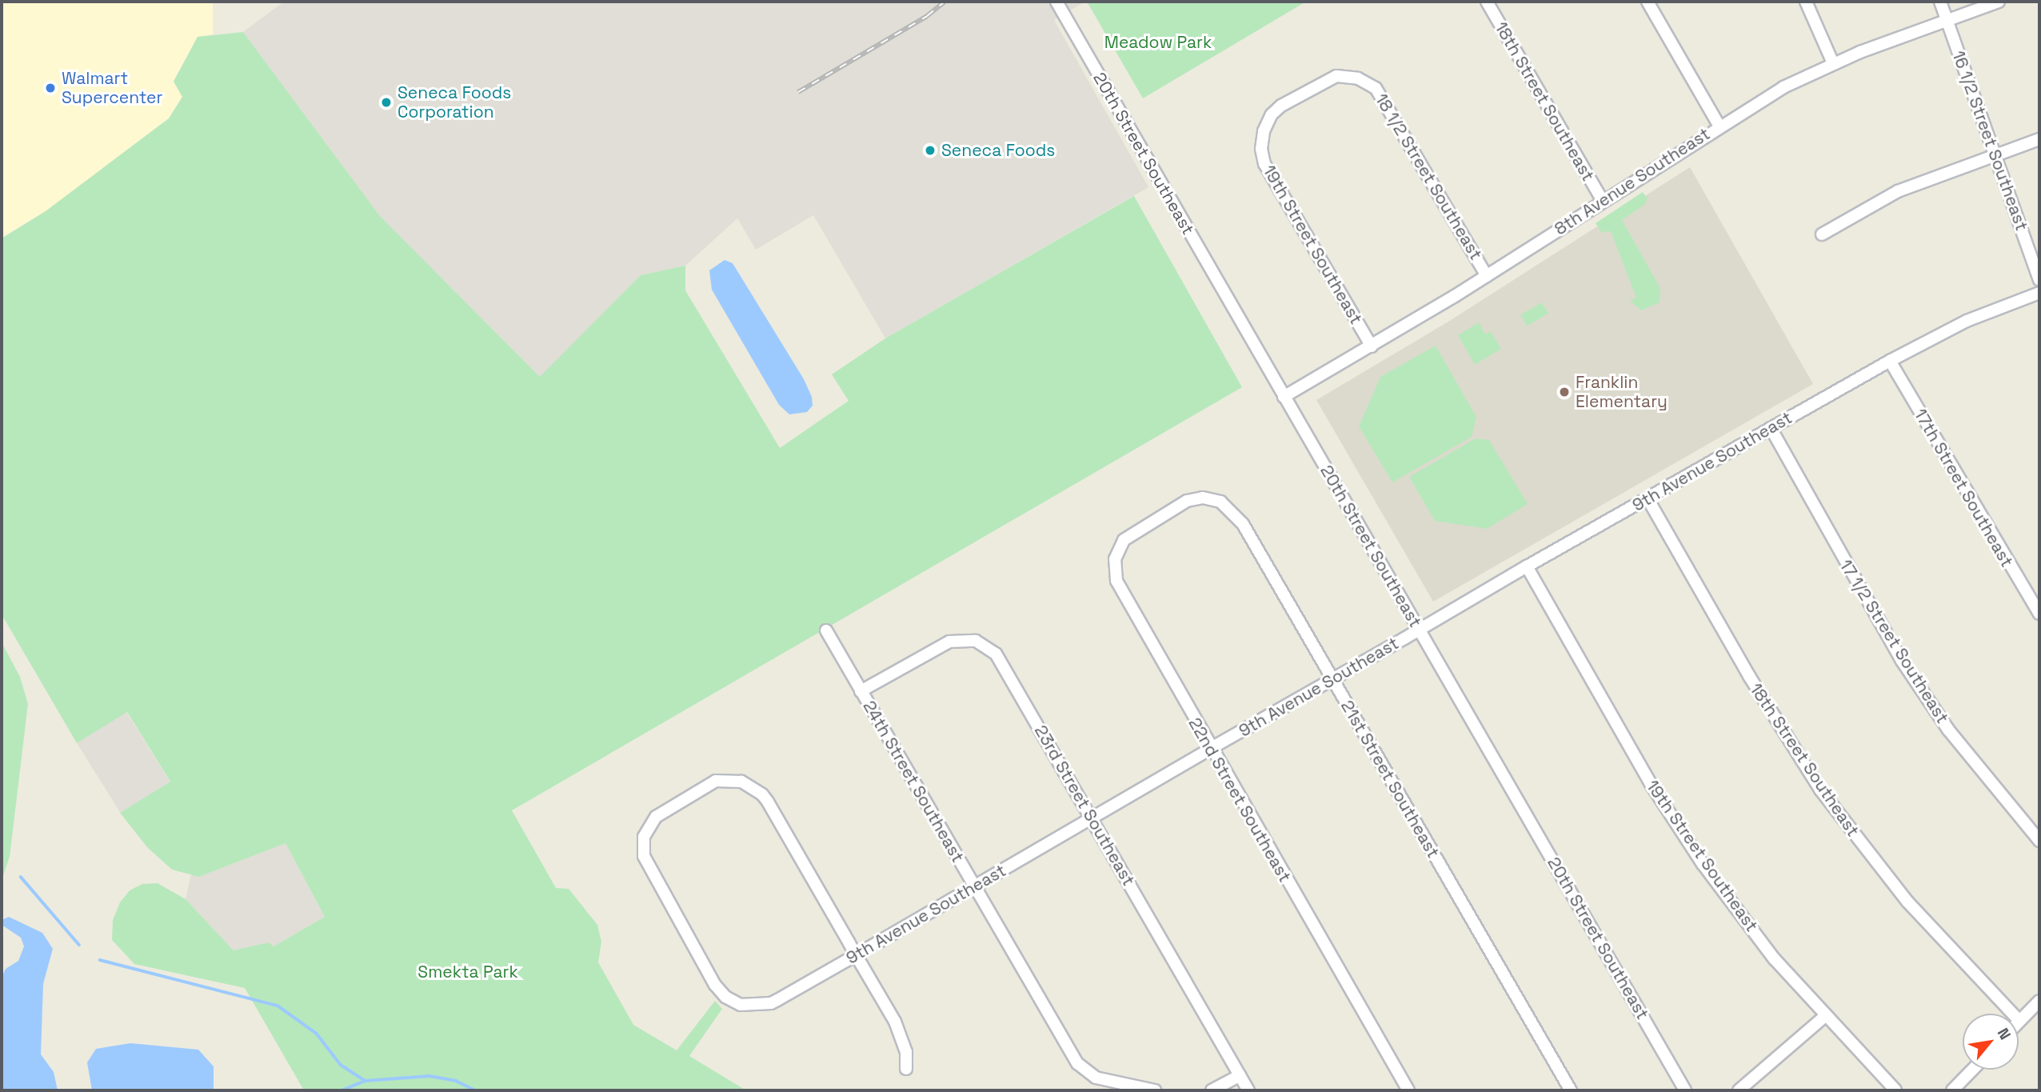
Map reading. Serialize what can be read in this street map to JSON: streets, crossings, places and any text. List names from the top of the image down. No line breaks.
{"streets":{"street":["18th Street Southeast","16 1/2 Street Southeast","20th Street Southeast","18 1/2 Street Southeast","8th Avenue Southeast","19th Street Southeast","9th Avenue Southeast","17th Street Southeast","17 1/2 Street Southeast","21st Street Southeast","24th Street Southeast","22nd Street Southeast","23rd Street Southeast"]},"crossings":[["18th Street Southeast","8th Avenue Southeast"],["18th Street Southeast","9th Avenue Southeast"],["16 1/2 Street Southeast","8th Avenue Southeast"],["20th Street Southeast","8th Avenue Southeast"],["20th Street Southeast","9th Avenue Southeast"],["18 1/2 Street Southeast","8th Avenue Southeast"],["18 1/2 Street Southeast","19th Street Southeast"],["8th Avenue Southeast","19th Street Southeast"],["19th Street Southeast","9th Avenue Southeast"],["9th Avenue Southeast","17th Street Southeast"],["9th Avenue Southeast","17 1/2 Street Southeast"],["9th Avenue Southeast","21st Street Southeast"],["9th Avenue Southeast","24th Street Southeast"],["9th Avenue Southeast","22nd Street Southeast"],["9th Avenue Southeast","23rd Street Southeast"],["21st Street Southeast","22nd Street Southeast"],["24th Street Southeast","23rd Street Southeast"]],"parks":["Meadow Park","Smekta Park"],"places":["Walmart Supercenter","Seneca Foods Corporation","Seneca Foods","Franklin Elementary"],"north":"top right"}
